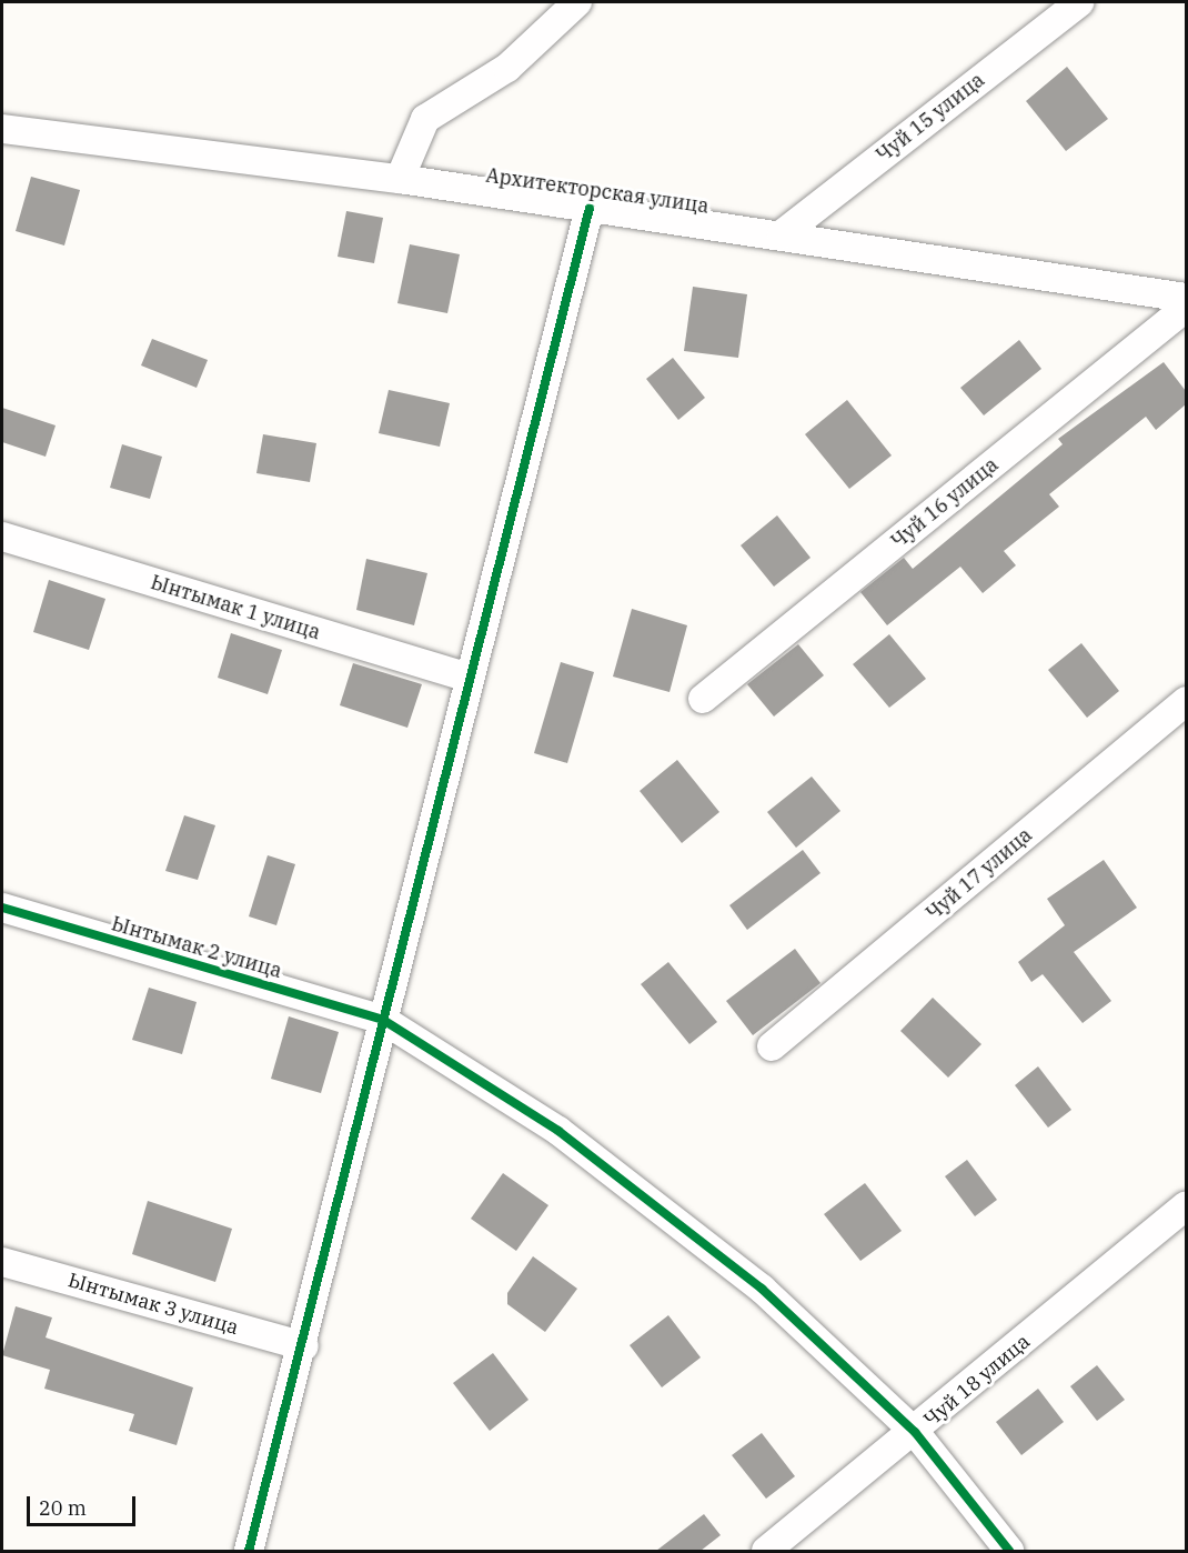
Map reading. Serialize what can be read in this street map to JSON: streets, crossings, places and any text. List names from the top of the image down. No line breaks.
{"streets":{"street":["Чуй 15 улица","Архитекторская улица","Чуй 16 улица","Ынтымак 1 улица","Чуй 17 улица","Ынтымак 2 улица","Ынтымак 3 улица","Чуй 18 улица"]},"crossings":[["Чуй 15 улица","Архитекторская улица"],["Ынтымак 2 улица","Чуй 18 улица"]],"scale_bar":"20 m"}
